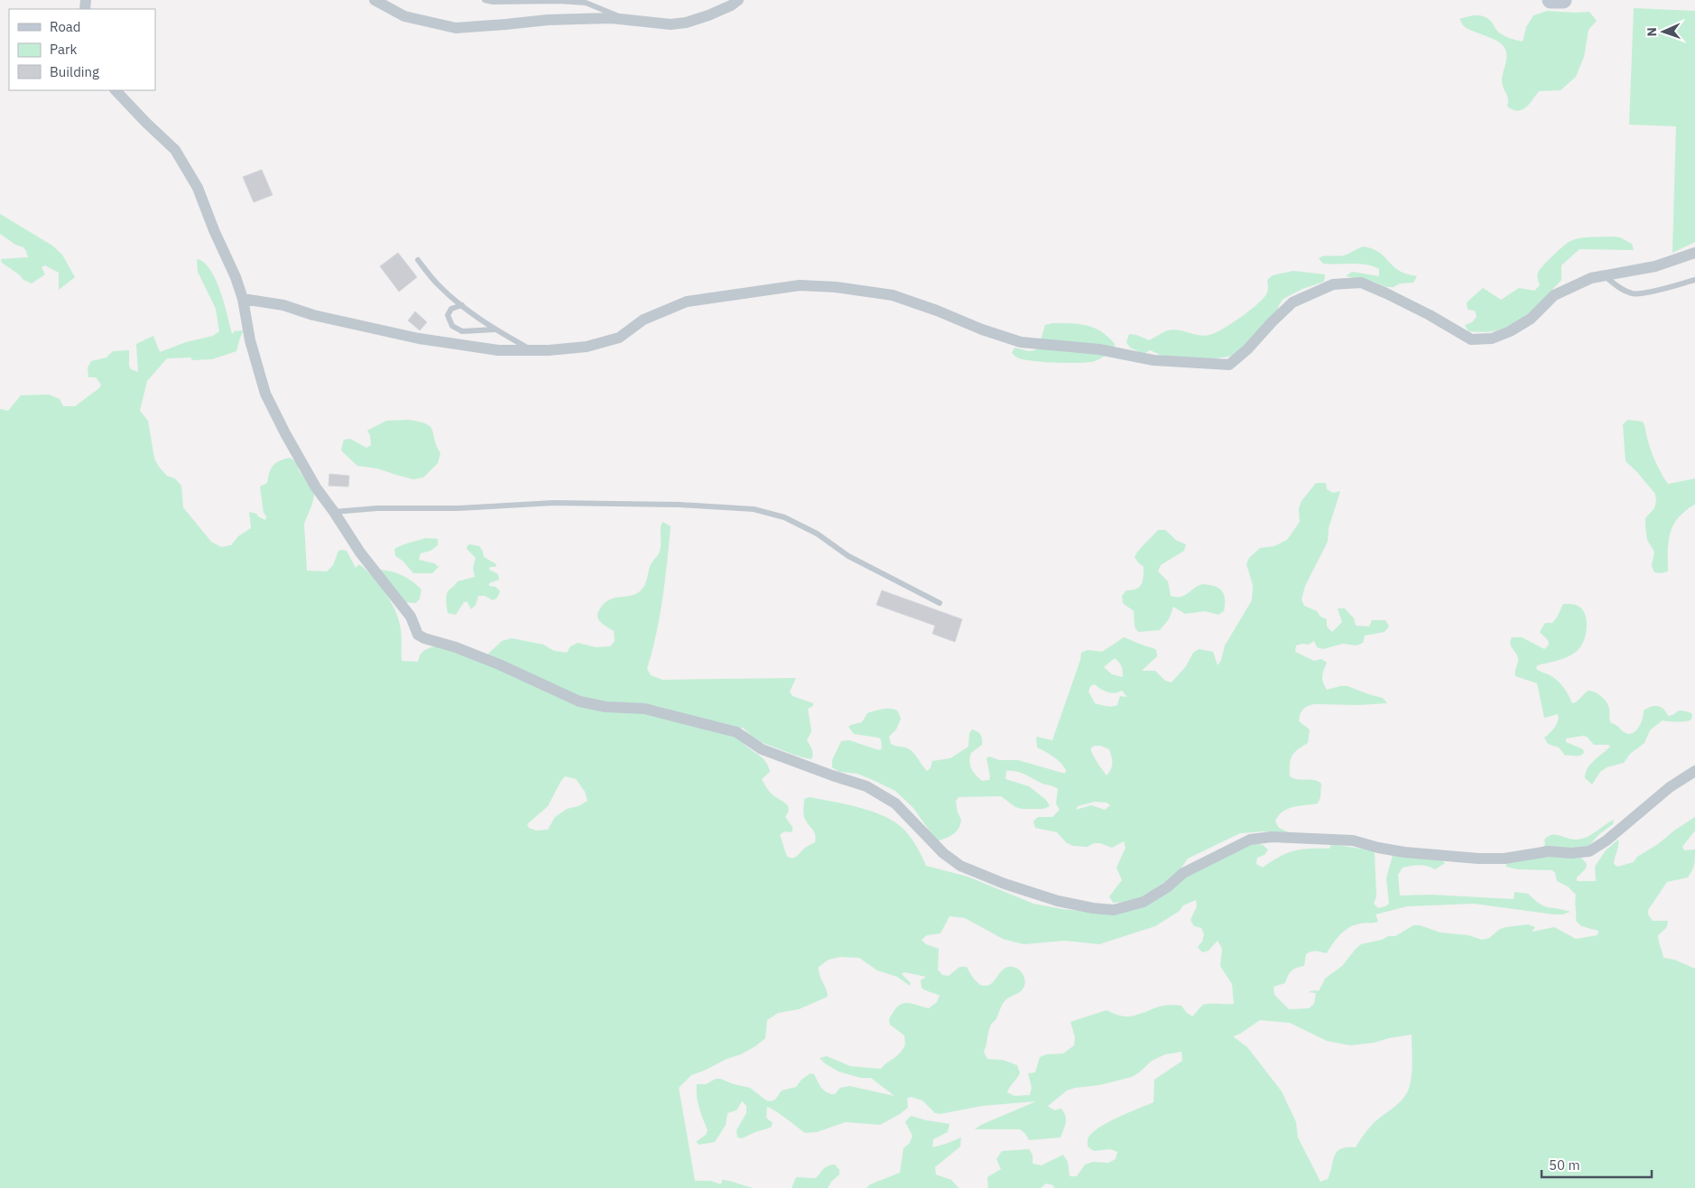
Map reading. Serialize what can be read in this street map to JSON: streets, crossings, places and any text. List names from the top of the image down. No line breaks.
{"legend":["Road","Park","Building"],"scale_bar":"50 m","north":"left"}
